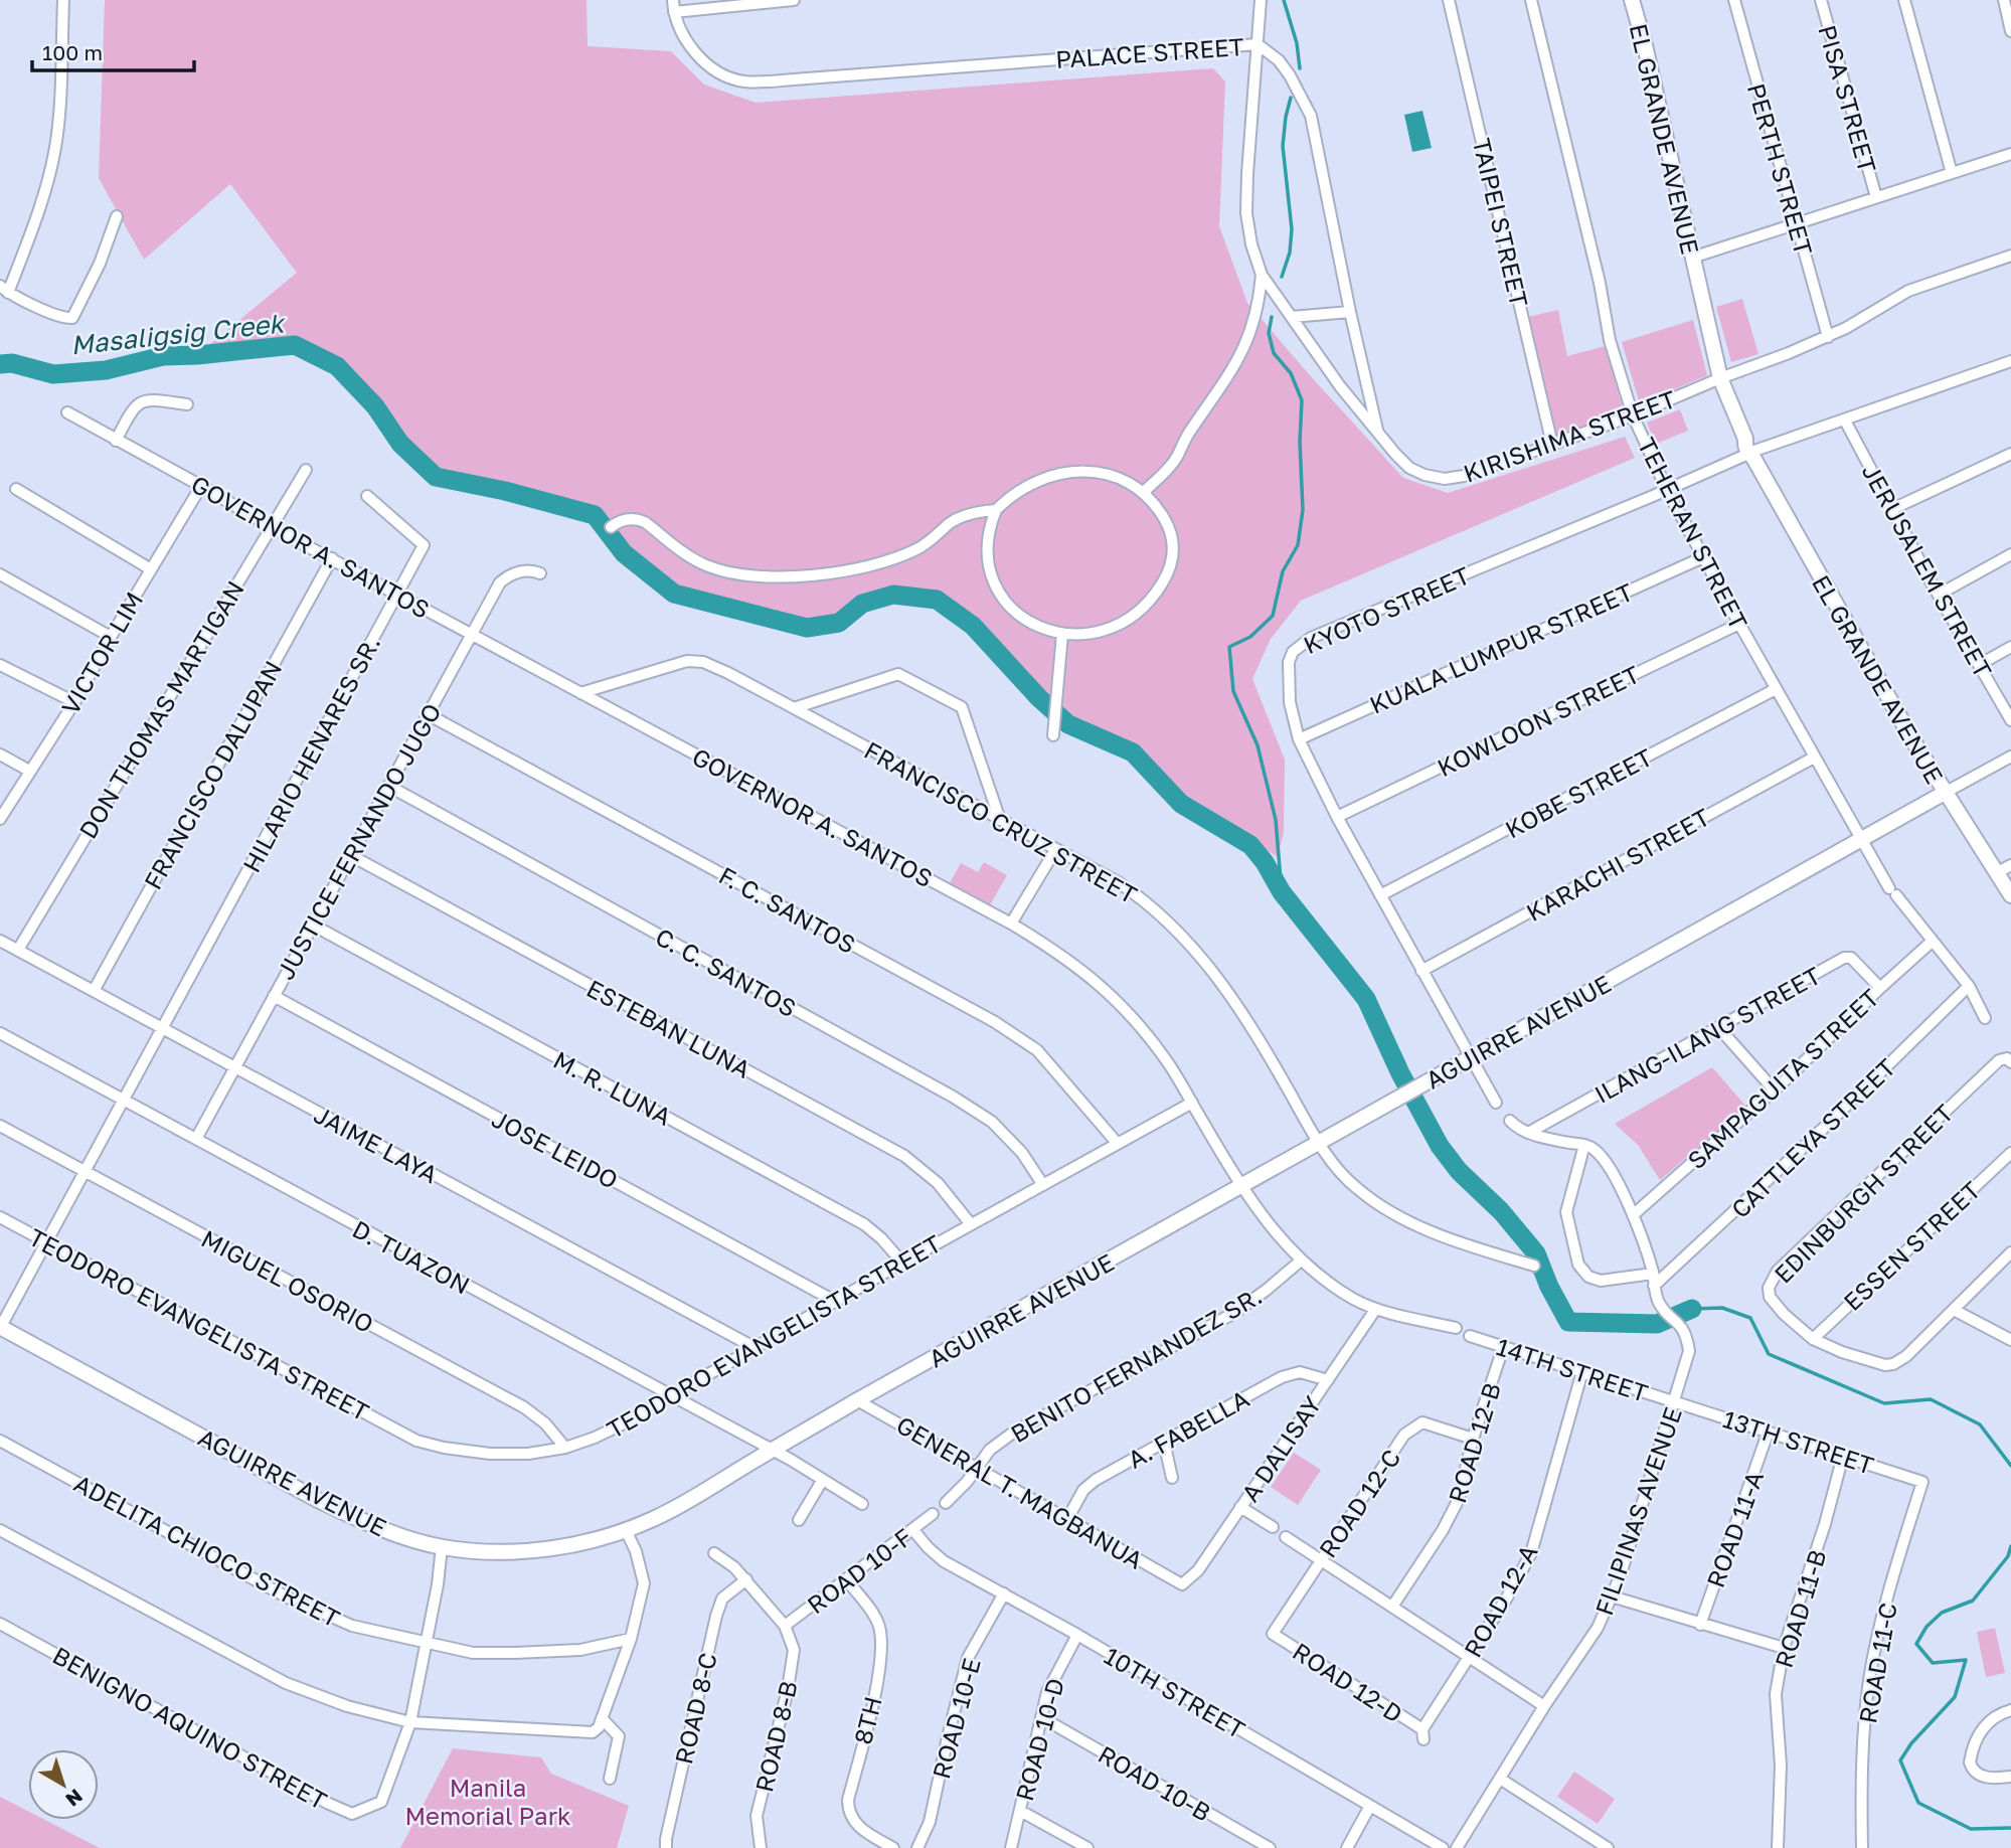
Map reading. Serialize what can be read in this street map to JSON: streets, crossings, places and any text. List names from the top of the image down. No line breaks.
{"streets":{"street":["PALACE STREET","PISA STREET","EL GRANDE AVENUE","PERTH STREET","TAIPEI STREET","KIRISHIMA STREET","TEHERAN STREET","GOVERNOR A. SANTOS","JERUSALEM STREET","KYOTO STREET","KUALA LUMPUR STREET","VICTOR LIM","DON THOMAS MARTIGAN","KOWLOON STREET","HILARIO HENARES SR.","FRANCISCO DALUPAN","KOBE STREET","FRANCISCO CRUZ STREET","JUSTICE FERNANDO JUGO","KARACHI STREET","F. C. SANTOS","C. C. SANTOS","ESTEBAN LUNA","AGUIRRE AVENUE","ILANG-ILANG STREET","SAMPAGUITA STREET","M. R. LUNA","CATTLEYA STREET","JAIME LAYA","JOSE LEIDO","EDINBURGH STREET","ESSEN STREET","D. TUAZON","MIGUEL OSORIO","TEODORO EVANGELISTA STREET","BENITO FERNANDEZ SR.","14TH STREET","A. FABELLA","13TH STREET","ROAD 12-B","A DALISAY","GENERAL T. MAGBANUA","ROAD 12-C","FILIPINAS AVENUE","ROAD 11-A","ADELITA CHIOCO STREET","ROAD 10-F","ROAD 12-A","ROAD 11-B","ROAD 11-C","ROAD 12-D","10TH STREET","ROAD 8-C","ROAD 10-E","8TH","BENIGNO AQUINO STREET","ROAD 8-B","ROAD 10-D","ROAD 10-B"]},"crossings":[["PALACE STREET","KIRISHIMA STREET"],["EL GRANDE AVENUE","KIRISHIMA STREET"],["EL GRANDE AVENUE","KYOTO STREET"],["EL GRANDE AVENUE","AGUIRRE AVENUE"],["PERTH STREET","KIRISHIMA STREET"],["TAIPEI STREET","KIRISHIMA STREET"],["KIRISHIMA STREET","TEHERAN STREET"],["TEHERAN STREET","KYOTO STREET"],["TEHERAN STREET","KUALA LUMPUR STREET"],["TEHERAN STREET","KOWLOON STREET"],["TEHERAN STREET","KOBE STREET"],["TEHERAN STREET","KARACHI STREET"],["TEHERAN STREET","AGUIRRE AVENUE"],["TEHERAN STREET","SAMPAGUITA STREET"],["TEHERAN STREET","CATTLEYA STREET"],["GOVERNOR A. SANTOS","VICTOR LIM"],["GOVERNOR A. SANTOS","DON THOMAS MARTIGAN"],["GOVERNOR A. SANTOS","HILARIO HENARES SR."],["GOVERNOR A. SANTOS","FRANCISCO DALUPAN"],["GOVERNOR A. SANTOS","FRANCISCO CRUZ STREET"],["GOVERNOR A. SANTOS","JUSTICE FERNANDO JUGO"],["GOVERNOR A. SANTOS","AGUIRRE AVENUE"],["GOVERNOR A. SANTOS","TEODORO EVANGELISTA STREET"],["GOVERNOR A. SANTOS","BENITO FERNANDEZ SR."],["GOVERNOR A. SANTOS","A DALISAY"],["JERUSALEM STREET","KYOTO STREET"],["KYOTO STREET","KUALA LUMPUR STREET"],["KYOTO STREET","KOWLOON STREET"],["KYOTO STREET","KOBE STREET"],["KYOTO STREET","KARACHI STREET"],["KYOTO STREET","AGUIRRE AVENUE"],["DON THOMAS MARTIGAN","JAIME LAYA"],["HILARIO HENARES SR.","AGUIRRE AVENUE"],["HILARIO HENARES SR.","JAIME LAYA"],["HILARIO HENARES SR.","D. TUAZON"],["HILARIO HENARES SR.","MIGUEL OSORIO"],["HILARIO HENARES SR.","TEODORO EVANGELISTA STREET"],["FRANCISCO DALUPAN","JAIME LAYA"],["FRANCISCO CRUZ STREET","AGUIRRE AVENUE"],["JUSTICE FERNANDO JUGO","F. C. SANTOS"],["JUSTICE FERNANDO JUGO","C. C. SANTOS"],["JUSTICE FERNANDO JUGO","ESTEBAN LUNA"],["JUSTICE FERNANDO JUGO","M. R. LUNA"],["JUSTICE FERNANDO JUGO","JAIME LAYA"],["JUSTICE FERNANDO JUGO","JOSE LEIDO"],["JUSTICE FERNANDO JUGO","D. TUAZON"],["F. C. SANTOS","TEODORO EVANGELISTA STREET"],["C. C. SANTOS","TEODORO EVANGELISTA STREET"],["ESTEBAN LUNA","TEODORO EVANGELISTA STREET"],["AGUIRRE AVENUE","D. TUAZON"],["AGUIRRE AVENUE","GENERAL T. MAGBANUA"],["ILANG-ILANG STREET","SAMPAGUITA STREET"],["M. R. LUNA","TEODORO EVANGELISTA STREET"],["CATTLEYA STREET","FILIPINAS AVENUE"],["JAIME LAYA","TEODORO EVANGELISTA STREET"],["JOSE LEIDO","TEODORO EVANGELISTA STREET"],["EDINBURGH STREET","ESSEN STREET"],["D. TUAZON","TEODORO EVANGELISTA STREET"],["MIGUEL OSORIO","TEODORO EVANGELISTA STREET"],["BENITO FERNANDEZ SR.","GENERAL T. MAGBANUA"],["14TH STREET","13TH STREET"],["14TH STREET","ROAD 12-B"],["14TH STREET","FILIPINAS AVENUE"],["14TH STREET","ROAD 12-A"],["A. FABELLA","A DALISAY"],["A. FABELLA","GENERAL T. MAGBANUA"],["13TH STREET","FILIPINAS AVENUE"],["13TH STREET","ROAD 11-A"],["13TH STREET","ROAD 11-B"],["13TH STREET","ROAD 11-C"],["ROAD 12-B","ROAD 12-C"],["A DALISAY","GENERAL T. MAGBANUA"],["ROAD 12-C","ROAD 12-D"],["ROAD 10-F","10TH STREET"],["ROAD 10-F","8TH"],["ROAD 10-F","ROAD 8-B"],["ROAD 12-A","ROAD 12-D"],["10TH STREET","ROAD 10-E"],["10TH STREET","ROAD 10-D"],["ROAD 10-D","ROAD 10-B"]],"water":["Masaligsig Creek"],"parks":["Manila Memorial Park"],"scale_bar":"100 m","north":"bottom right"}
